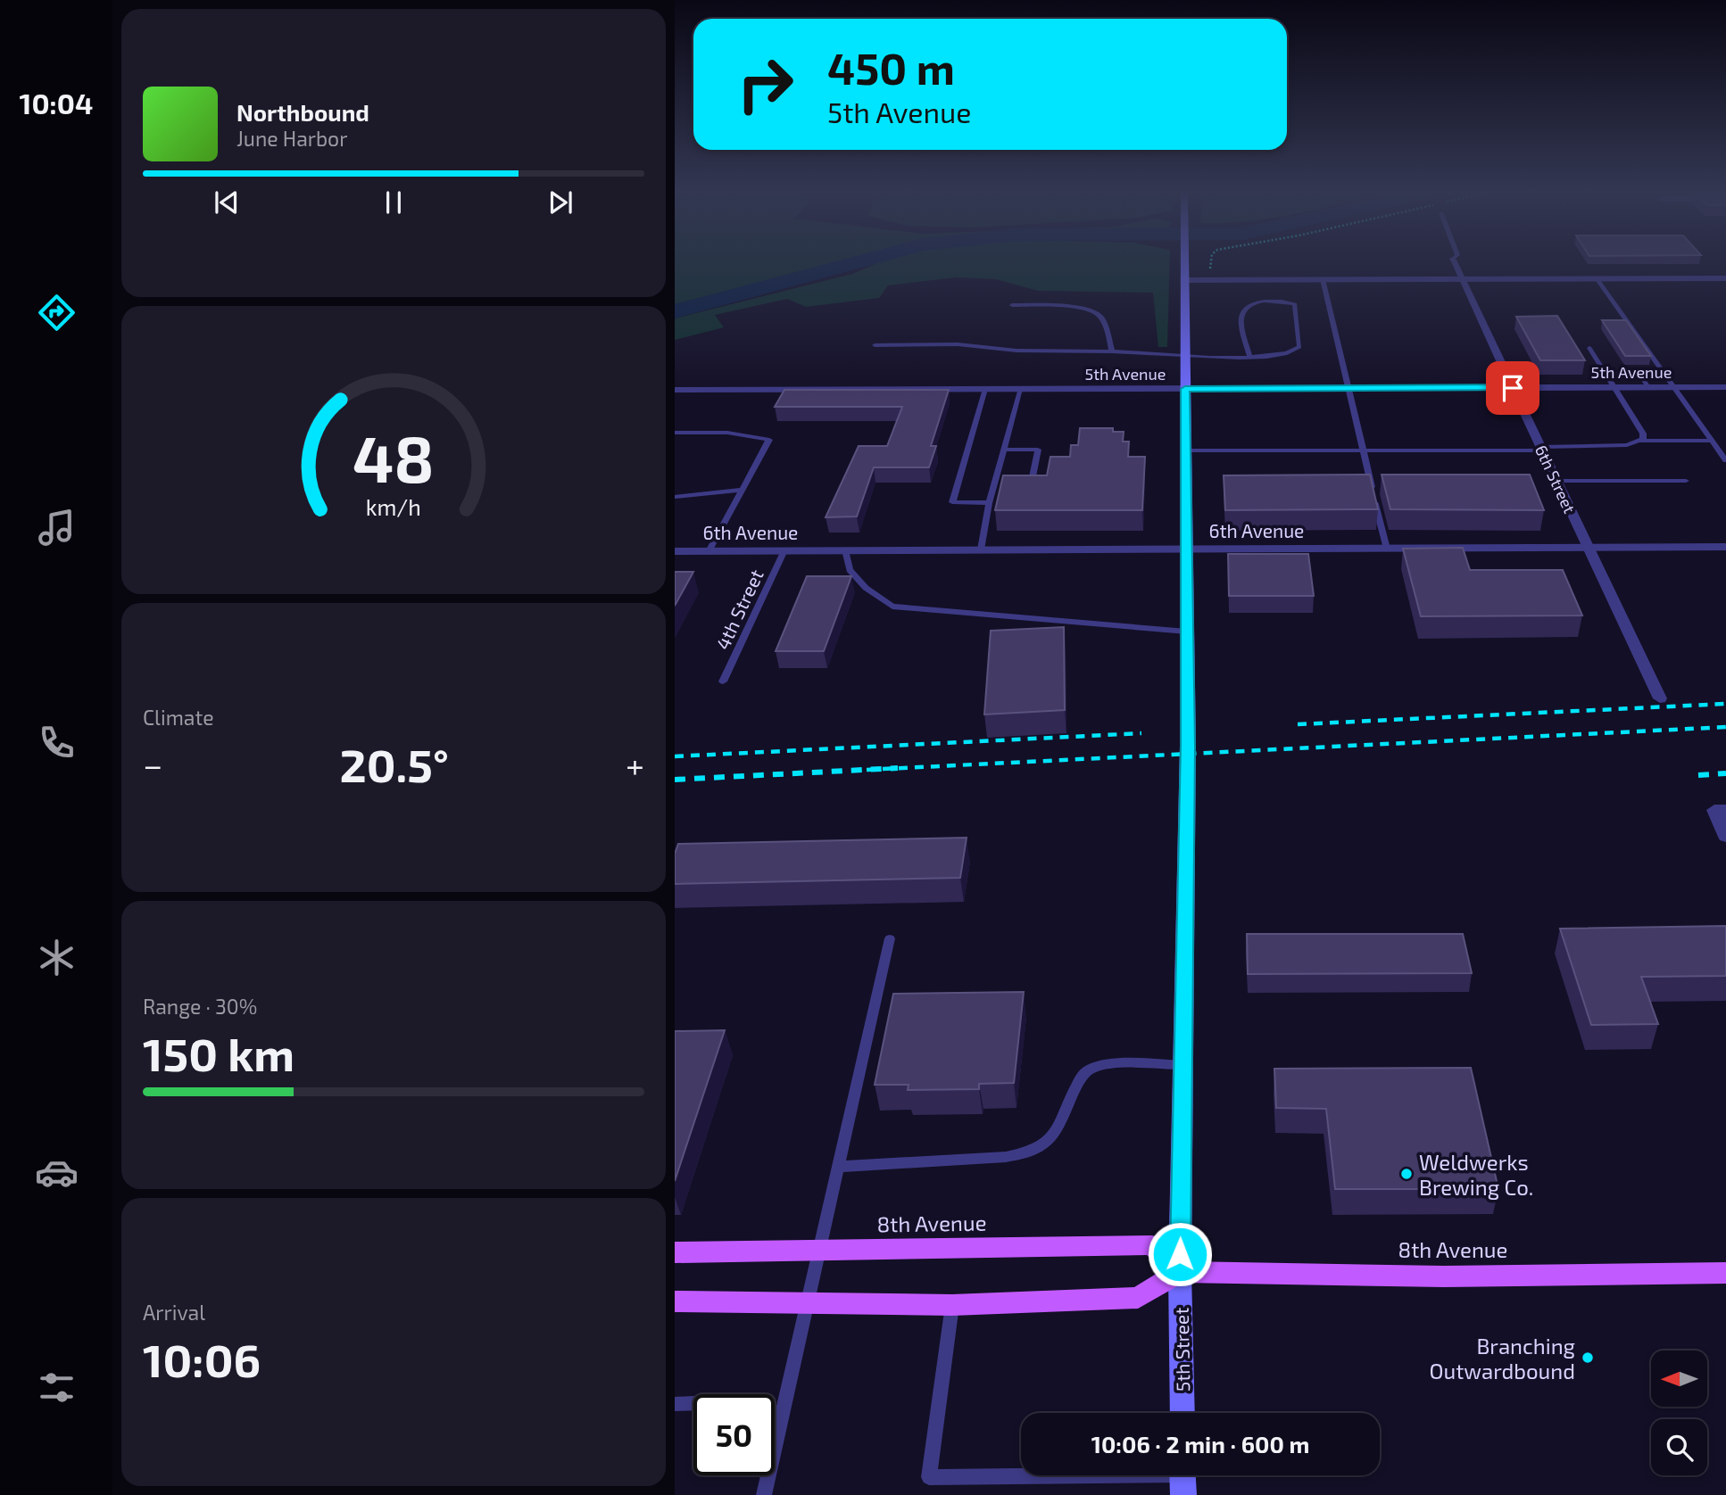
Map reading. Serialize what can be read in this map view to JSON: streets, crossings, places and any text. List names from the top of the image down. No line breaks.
{"streets":{"main road":["8th Avenue","5th Street"],"street":["5th Avenue","6th Street","6th Avenue"],"lane":["4th Street"]},"crossings":[["5th Avenue","6th Street"],["5th Avenue","5th Street"],["6th Street","6th Avenue"],["6th Avenue","4th Street"],["6th Avenue","5th Street"],["8th Avenue","5th Street"]],"places":["Weldwerks Brewing Co.","Branching Outwardbound"],"north":"left","page":{"tabs":"10:04","turn":["450 m","5th Avenue"],"song":["Northbound","June Harbor"],"tile":["Climate",["Range · 30%","150 km"],["Arrival","10:06"]],"heat":["−","20.5°","+"],"limit":"50","trip":"10:06 · 2 min · 600 m","gauge":["48","km/h"]}}
